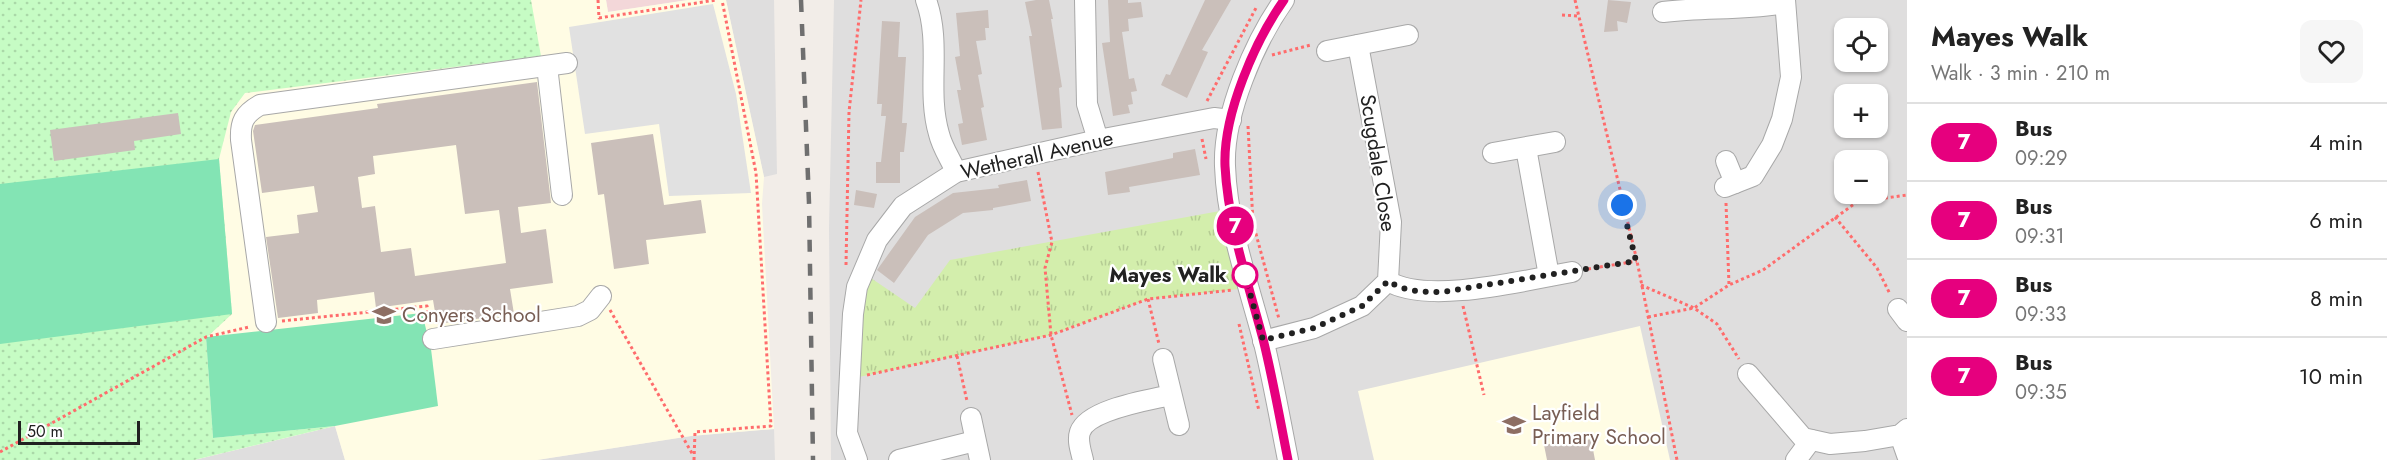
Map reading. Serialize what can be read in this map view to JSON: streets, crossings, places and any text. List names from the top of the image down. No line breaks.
{"streets":{"street":["Wetherall Avenue","Scugdale Close"]},"places":{"other":["Mayes Walk"],"school or university":["Conyers School","Layfield Primary School"]},"lines":["bus line 7"],"scale_bar":"50 m","page":{"on_map":"7","heading":["Mayes Walk","Walk · 3 min · 210 m"],"map_buttons":["+","−"],"list":[{"mark":"7","name":"Bus","note":"09:29","value":"4 min"},{"mark":"7","name":"Bus","note":"09:31","value":"6 min"},{"mark":"7","name":"Bus","note":"09:33","value":"8 min"},{"mark":"7","name":"Bus","note":"09:35","value":"10 min"}],"scale":"50 m"}}
